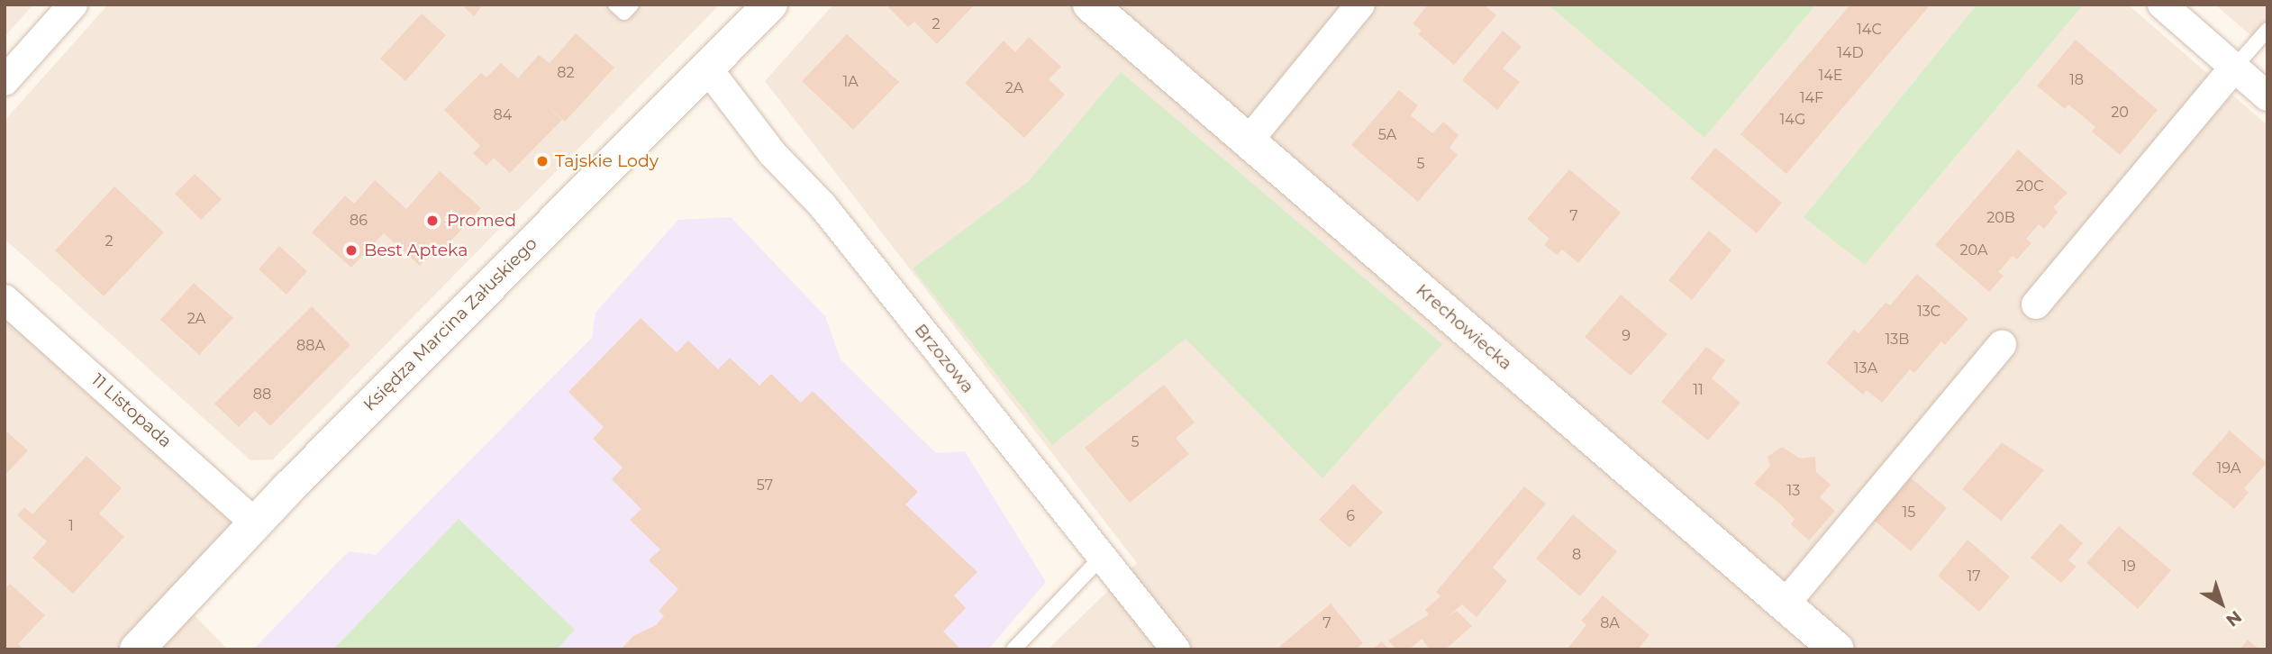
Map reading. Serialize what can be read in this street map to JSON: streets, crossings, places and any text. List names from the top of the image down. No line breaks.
{"streets":{"street":["Księdza Marcina Załuskiego","Krechowiecka","Brzozowa","11 Listopada"]},"crossings":[["Księdza Marcina Załuskiego","Brzozowa"],["Księdza Marcina Załuskiego","11 Listopada"]],"places":["Tajskie Lody","Promed","Best Apteka"],"house_numbers":["2","14C","14D","82","14E","18","1A","2A","14F","20","84","14G","5A","5","20C","7","20B","86","2","20A","13C","2A","9","13B","88A","13A","11","88","5","19A","57","13","15","6","1","8","19","17","7","8A"],"north":"bottom right"}
